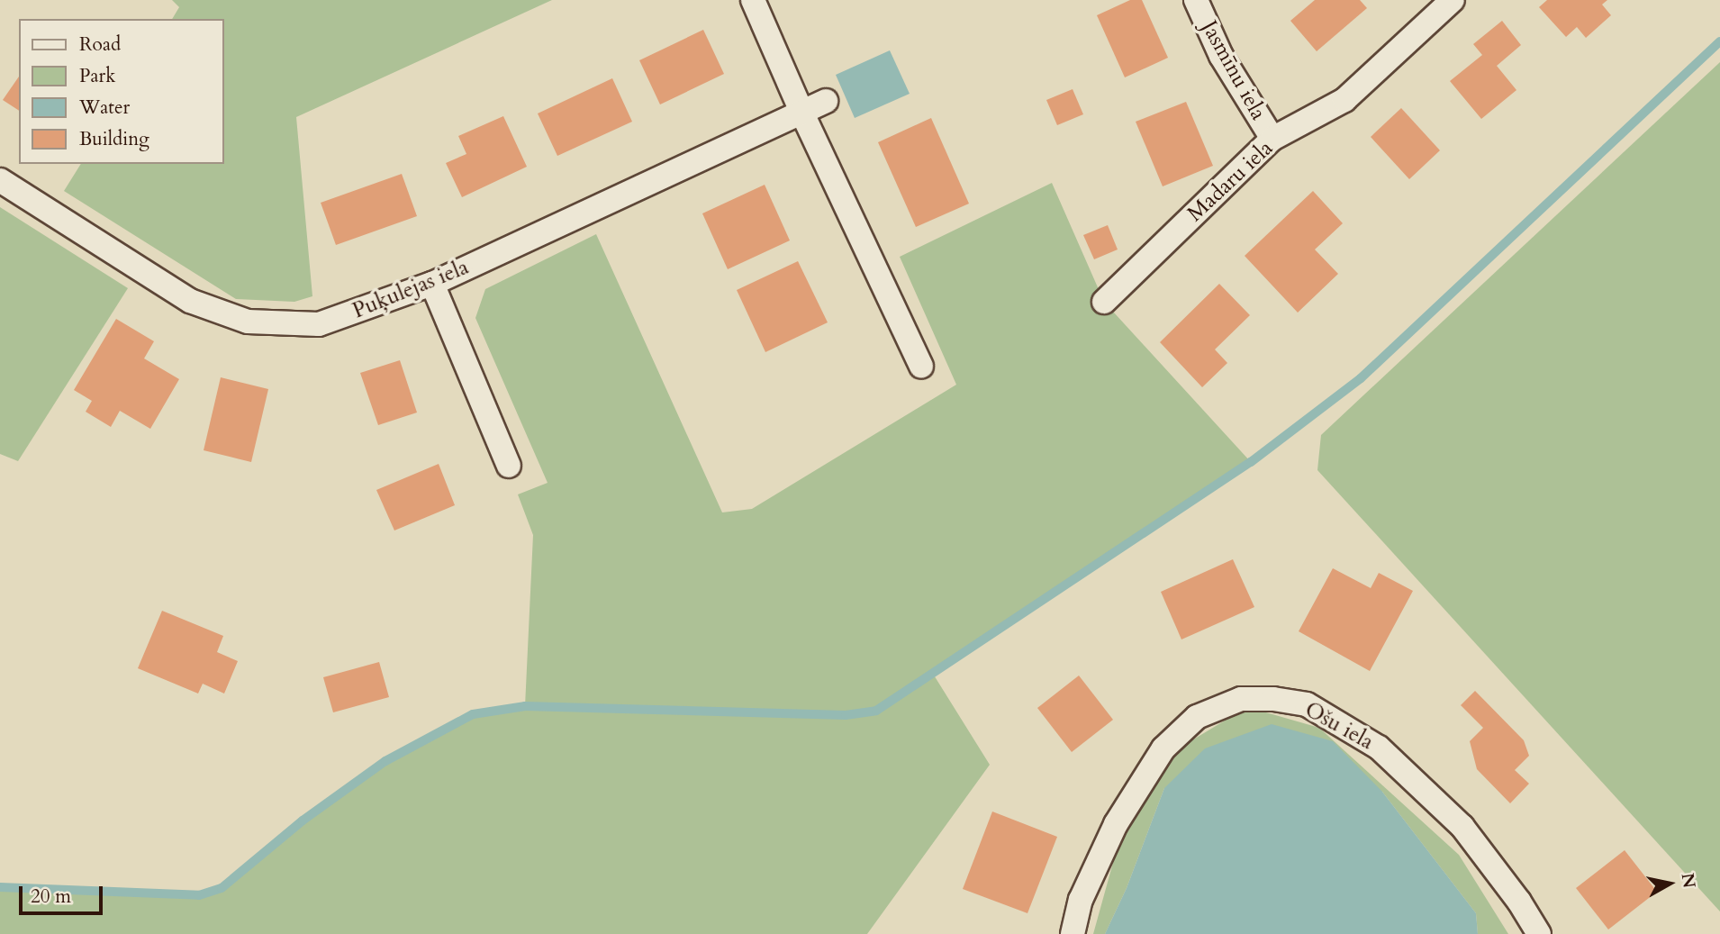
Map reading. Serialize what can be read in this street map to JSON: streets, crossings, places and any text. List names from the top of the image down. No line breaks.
{"streets":{"street":["Jasmīnu iela","Madaru iela","Puķulejas iela","Ošu iela"]},"crossings":[["Jasmīnu iela","Madaru iela"]],"legend":["Road","Park","Water","Building"],"scale_bar":"20 m","north":"right"}
